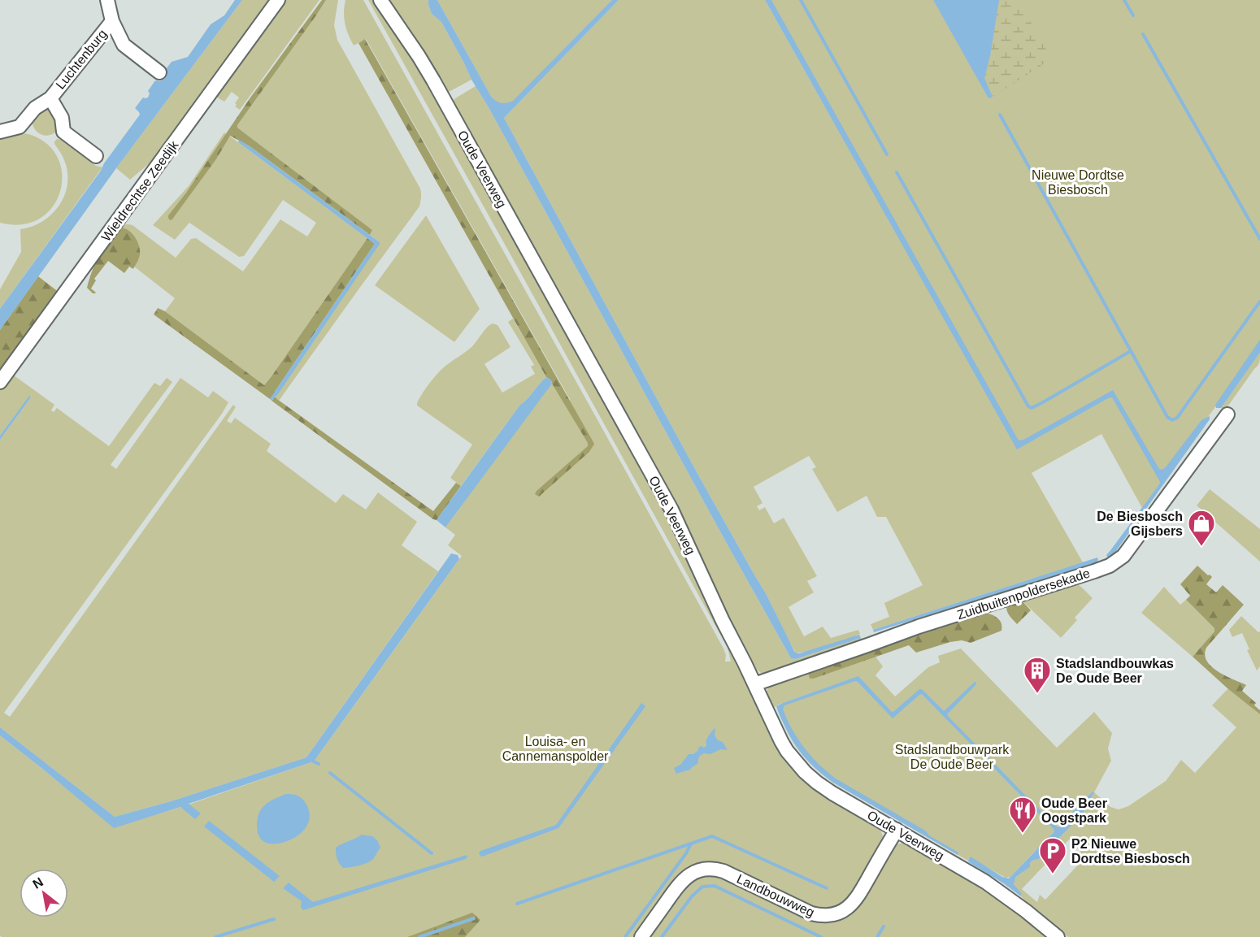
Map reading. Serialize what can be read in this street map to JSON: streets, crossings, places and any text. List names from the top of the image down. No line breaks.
{"streets":{"street":["Luchtenburg","Oude Veerweg","Wieldrechtse Zeedijk","Zuidbuitenpoldersekade","Landbouwweg"]},"crossings":[["Oude Veerweg","Zuidbuitenpoldersekade"],["Oude Veerweg","Landbouwweg"]],"parks":["Nieuwe Dordtse Biesbosch","Louisa- en Cannemanspolder","Stadslandbouwpark De Oude Beer"],"places":{"shop":["De Biesbosch Gijsbers"],"building":["Stadslandbouwkas De Oude Beer"],"restaurant":["Oude Beer Oogstpark"],"parking":["P2 Nieuwe Dordtse Biesbosch"]},"north":"top left"}
